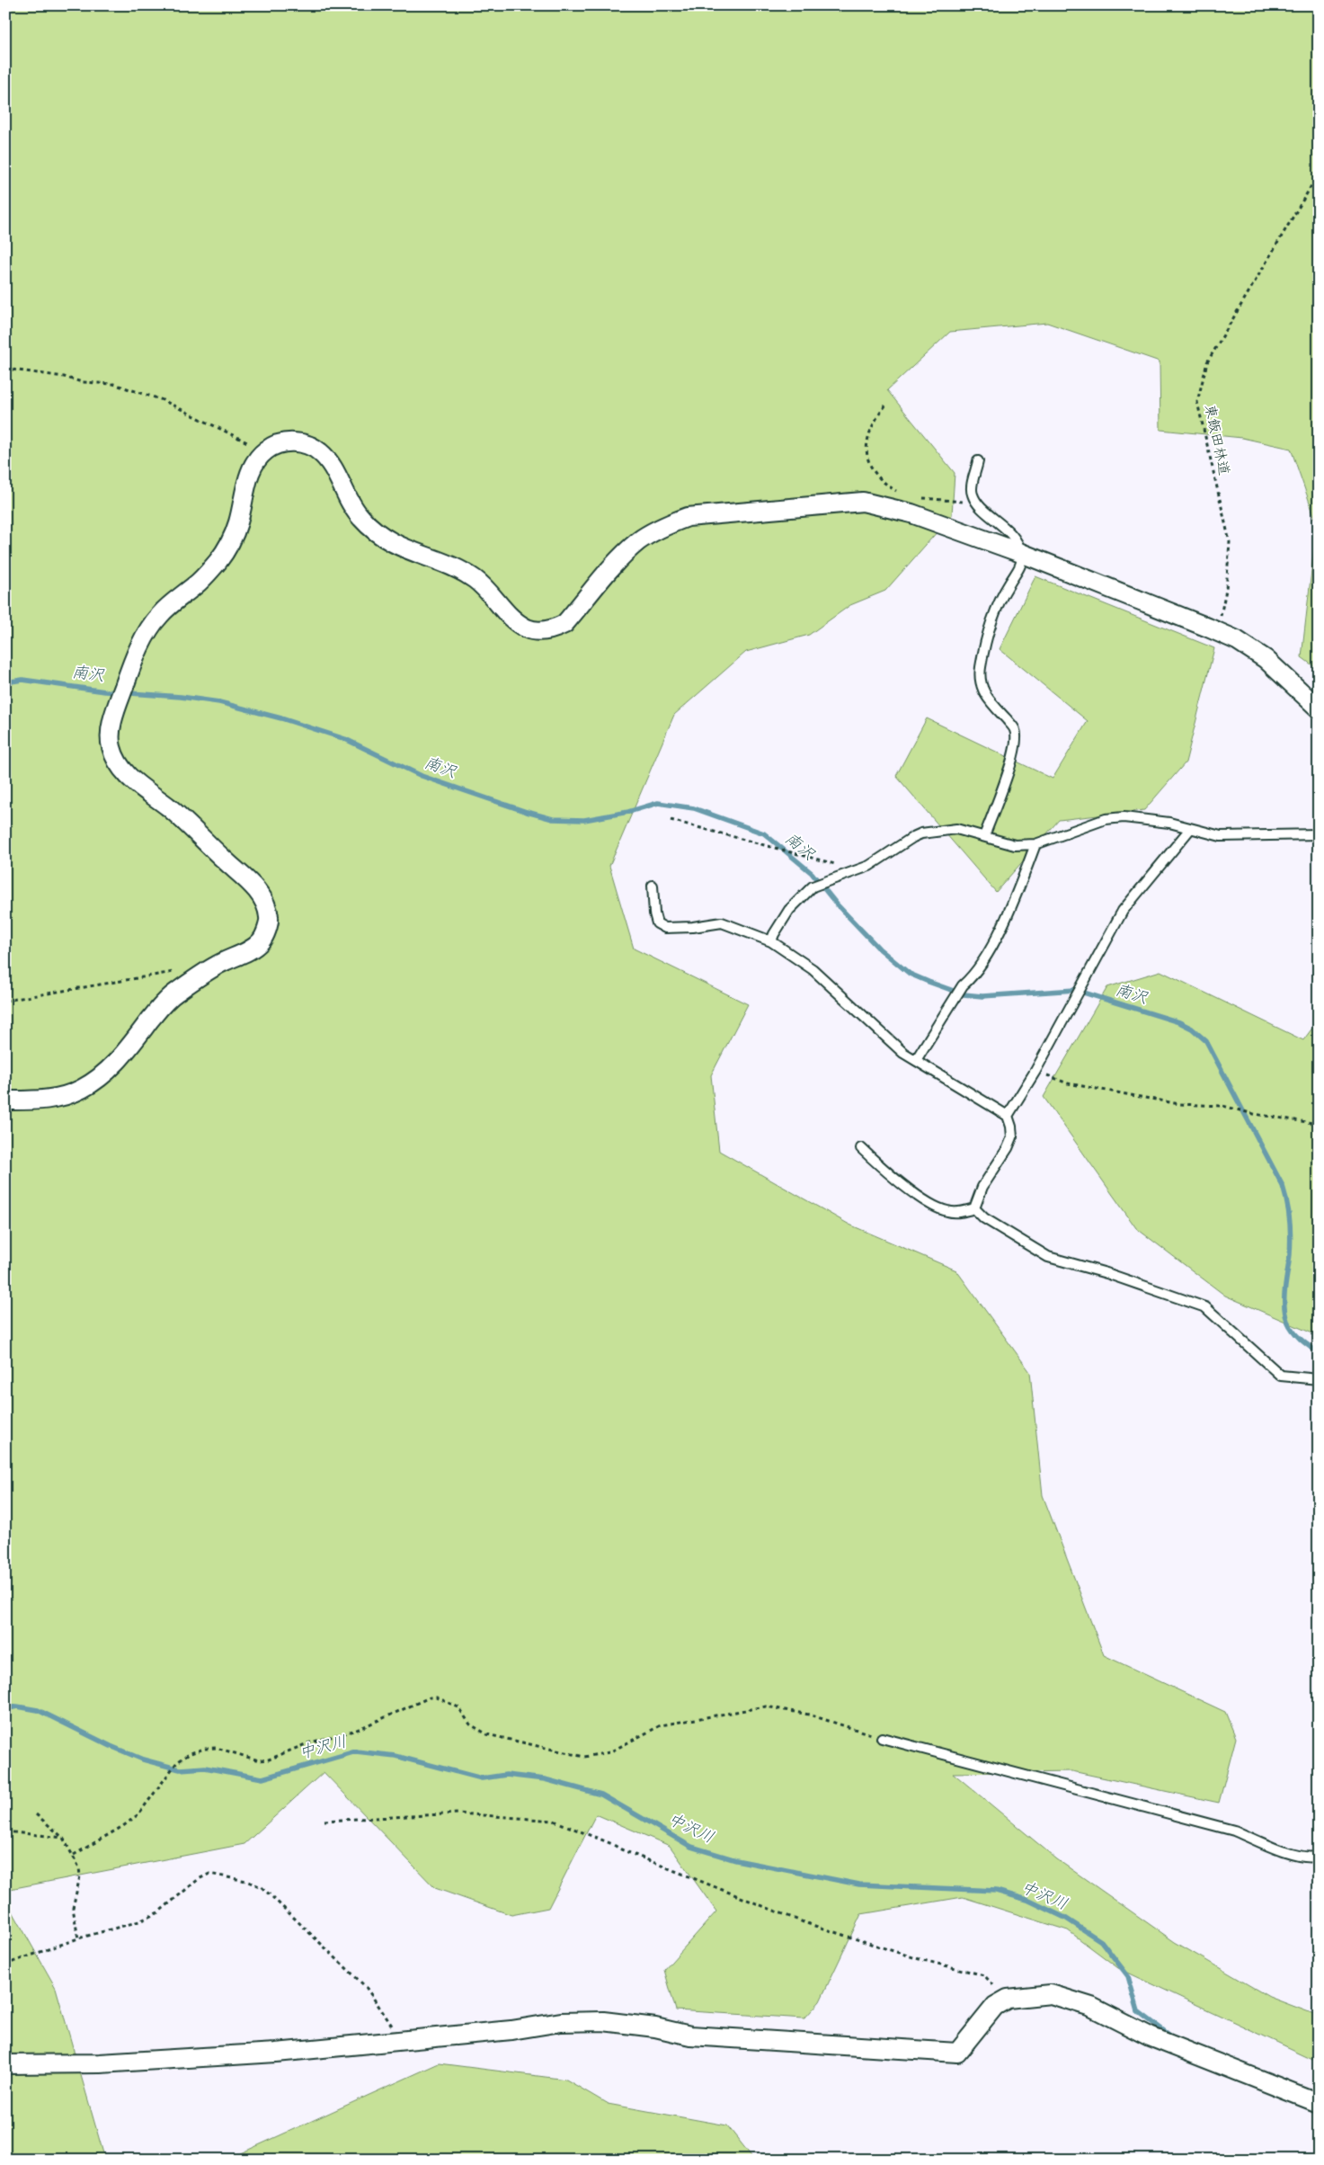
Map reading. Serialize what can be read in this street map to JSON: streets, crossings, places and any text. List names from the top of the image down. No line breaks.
{"streets":{"path":["東飯田林道"]},"water":["南沢","中沢川"]}
